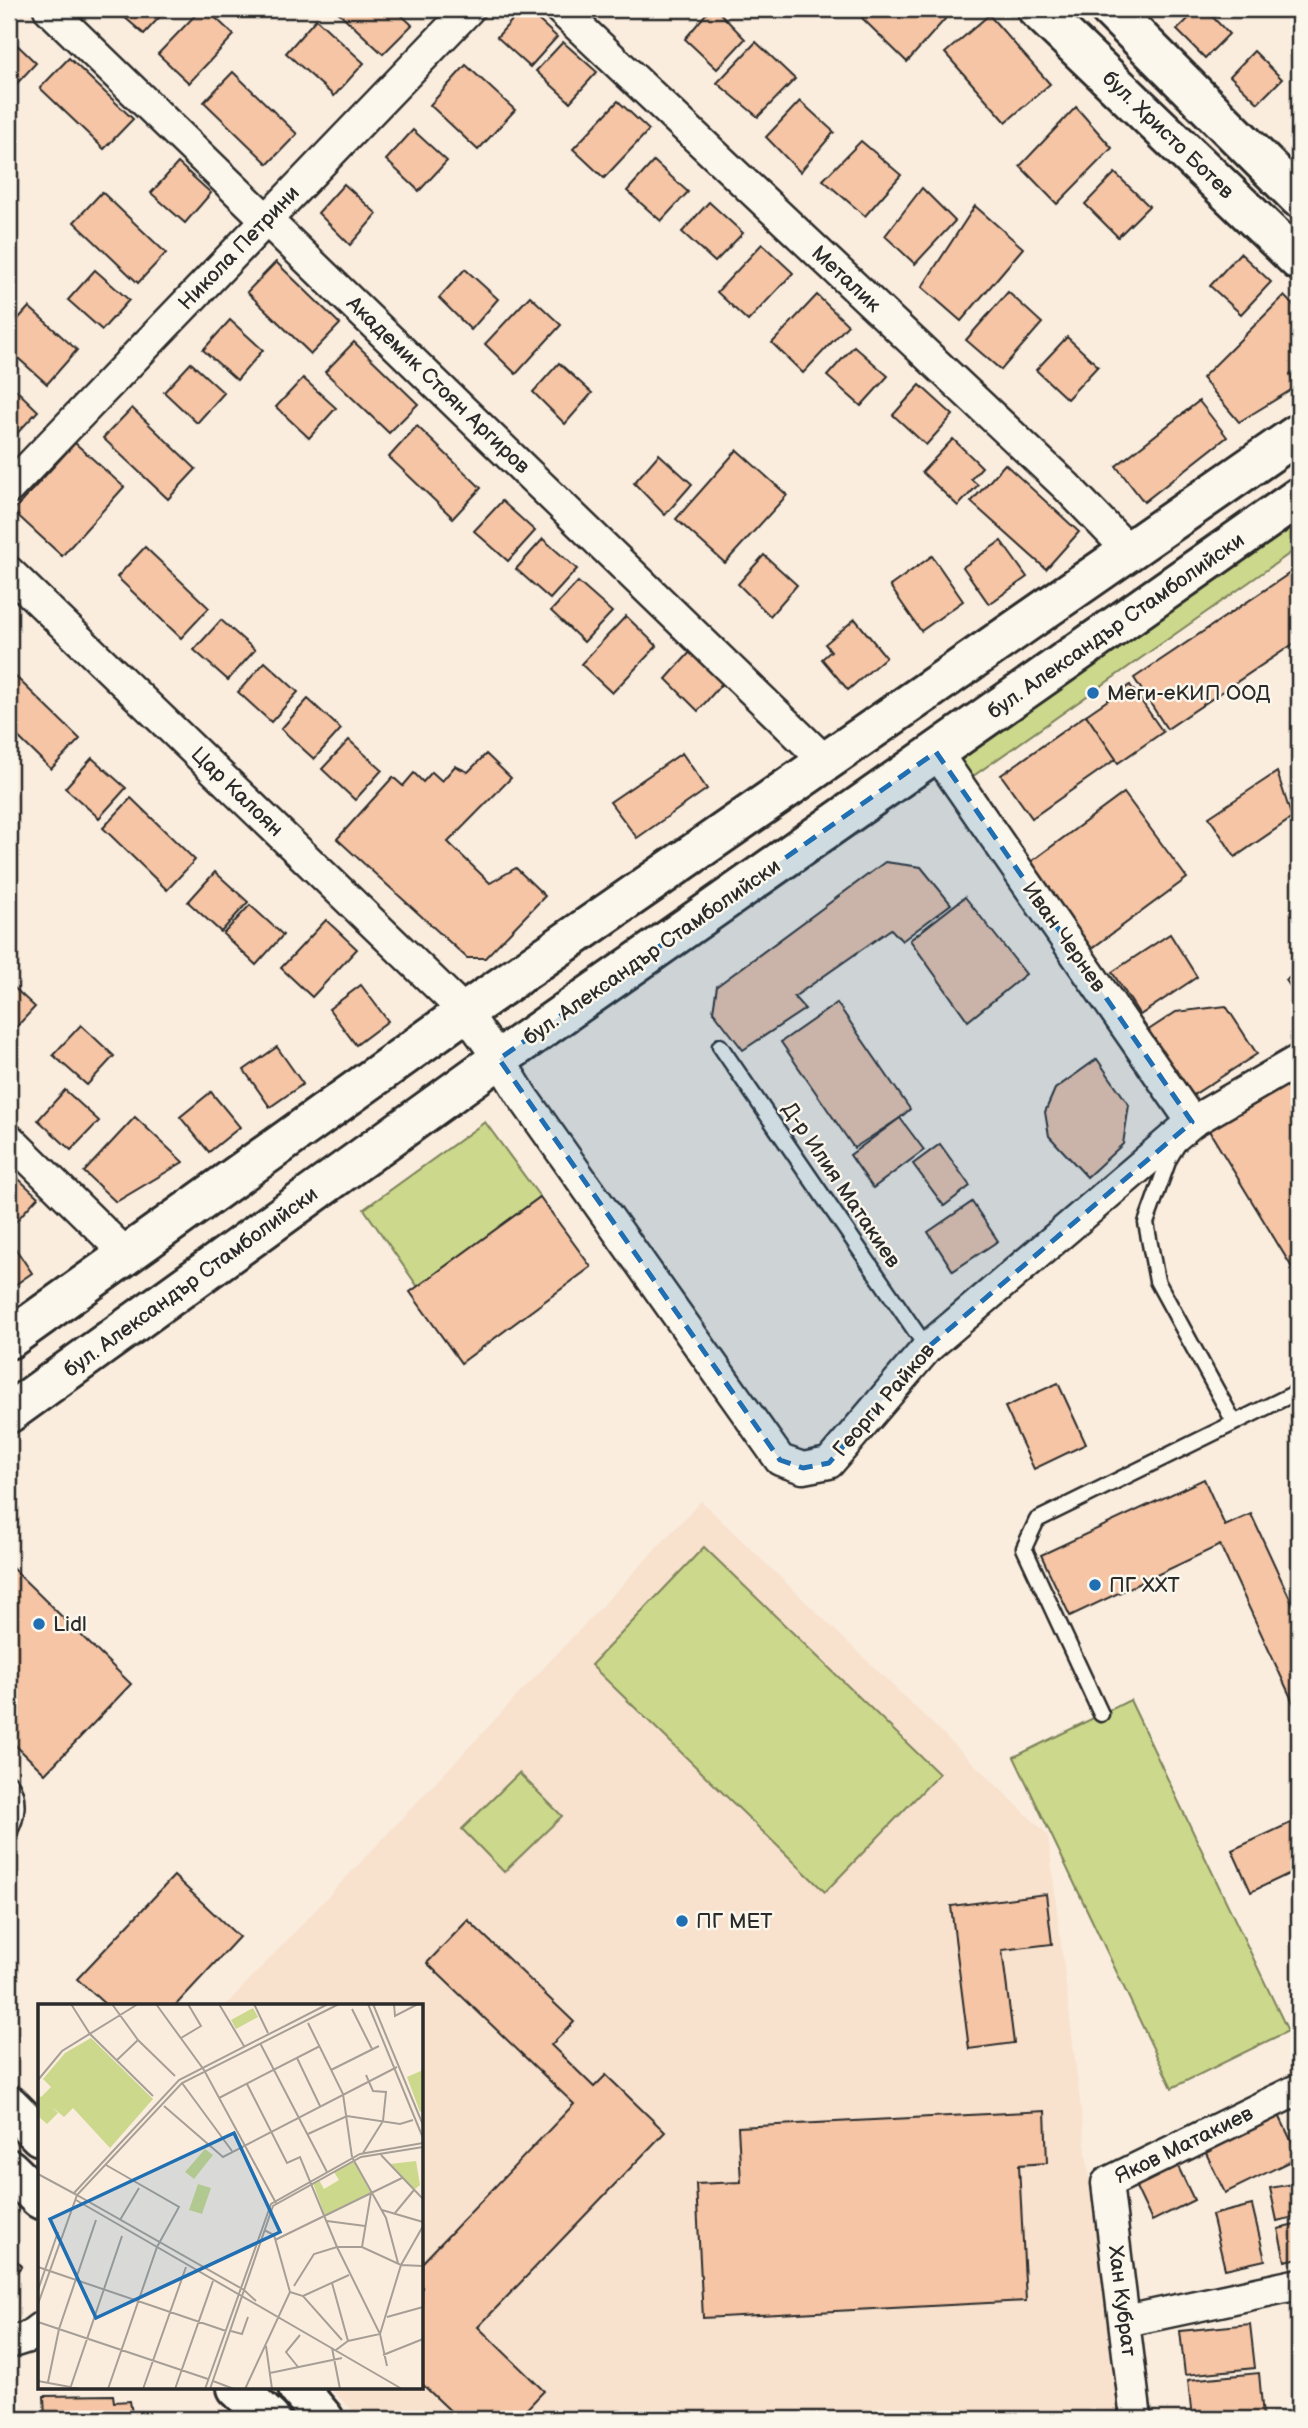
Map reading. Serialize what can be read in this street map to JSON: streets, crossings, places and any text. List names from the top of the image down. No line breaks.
{"streets":{"street":["бул. Христо Ботев","Никола Петрини","Металик","Академик Стоян Аргиров","бул. Александър Стамболийски","Цар Калоян","Иван Чернев","Георги Райков","Яков Матакиев","Хан Кубрат"],"lane":["Д-р Илия Матакиев"]},"crossings":[["Никола Петрини","Академик Стоян Аргиров"],["бул. Александър Стамболийски","Цар Калоян"],["бул. Александър Стамболийски","Иван Чернев"],["бул. Александър Стамболийски","Георги Райков"],["Цар Калоян","Георги Райков"],["Иван Чернев","Георги Райков"],["Д-р Илия Матакиев","Георги Райков"],["Яков Матакиев","Хан Кубрат"]],"places":["Меги-еКИП ООД","ПГ ХХТ","Lidl","ПГ МЕТ"]}
